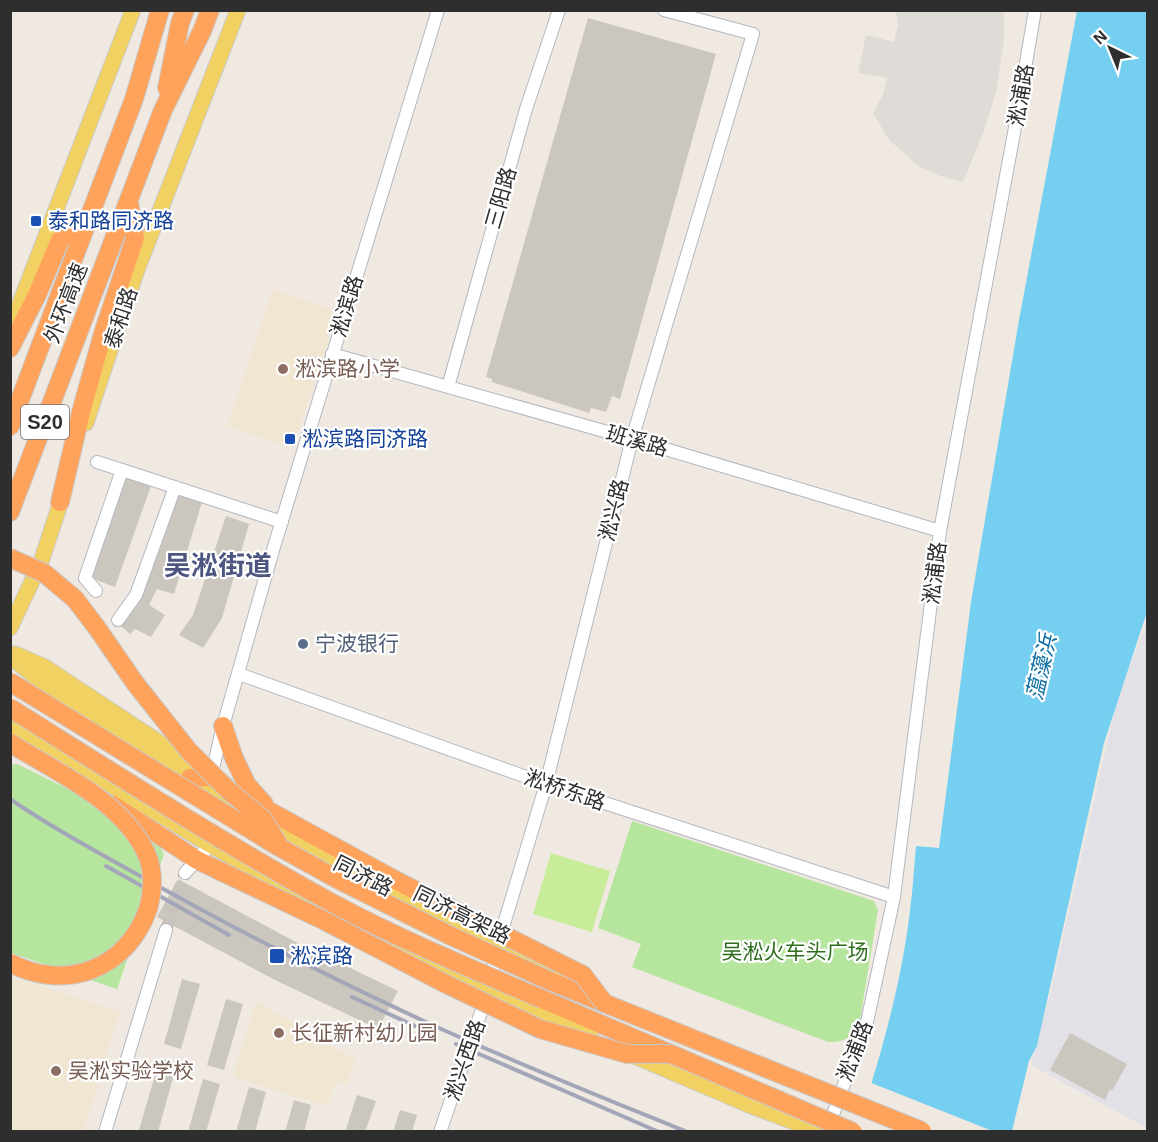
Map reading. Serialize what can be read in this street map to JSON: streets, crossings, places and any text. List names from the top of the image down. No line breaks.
{"streets":{"highway":["外环高速","S20","同济高架路"],"main road":["泰和路","同济路"],"street":["淞浦路","三阳路","淞滨路","班溪路","淞兴路","淞桥东路","淞兴西路"]},"crossings":[["淞浦路","班溪路"],["淞浦路","淞桥东路"],["淞浦路","同济路"],["三阳路","班溪路"],["淞滨路","班溪路"],["淞滨路","淞桥东路"],["淞滨路","同济路"],["班溪路","淞兴路"],["淞兴路","淞桥东路"],["淞兴路","同济路"],["淞兴路","淞兴西路"]],"districts":["吴淞街道"],"water":["蕰藻浜"],"parks":["吴淞火车头广场"],"places":{"transit":["泰和路同济路","淞滨路同济路","淞滨路"],"other":["淞滨路小学","宁波银行","长征新村幼儿园","吴淞实验学校"]},"north":"top left"}
